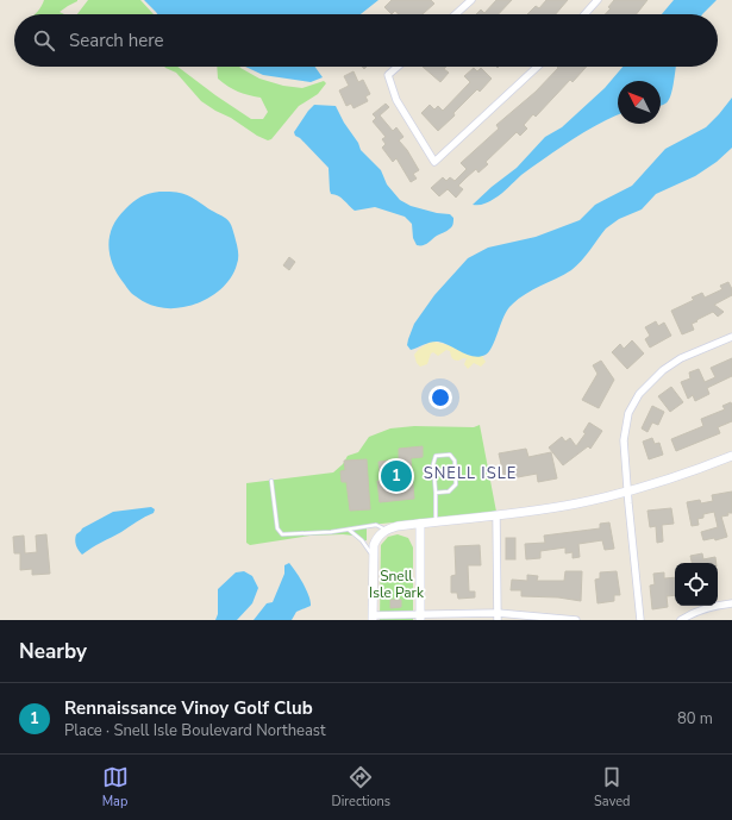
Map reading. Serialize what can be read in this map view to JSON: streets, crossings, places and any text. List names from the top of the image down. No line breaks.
{"districts":["SNELL ISLE"],"parks":["Snell Isle Park"],"north":"top left","page":{"search":"Search here","pins":"1","heading":"Nearby","list":[{"mark":"1","name":"Rennaissance Vinoy Golf Club","note":"Place · Snell Isle Boulevard Northeast","value":"80 m"}],"nav":["Map","Directions","Saved"]}}
